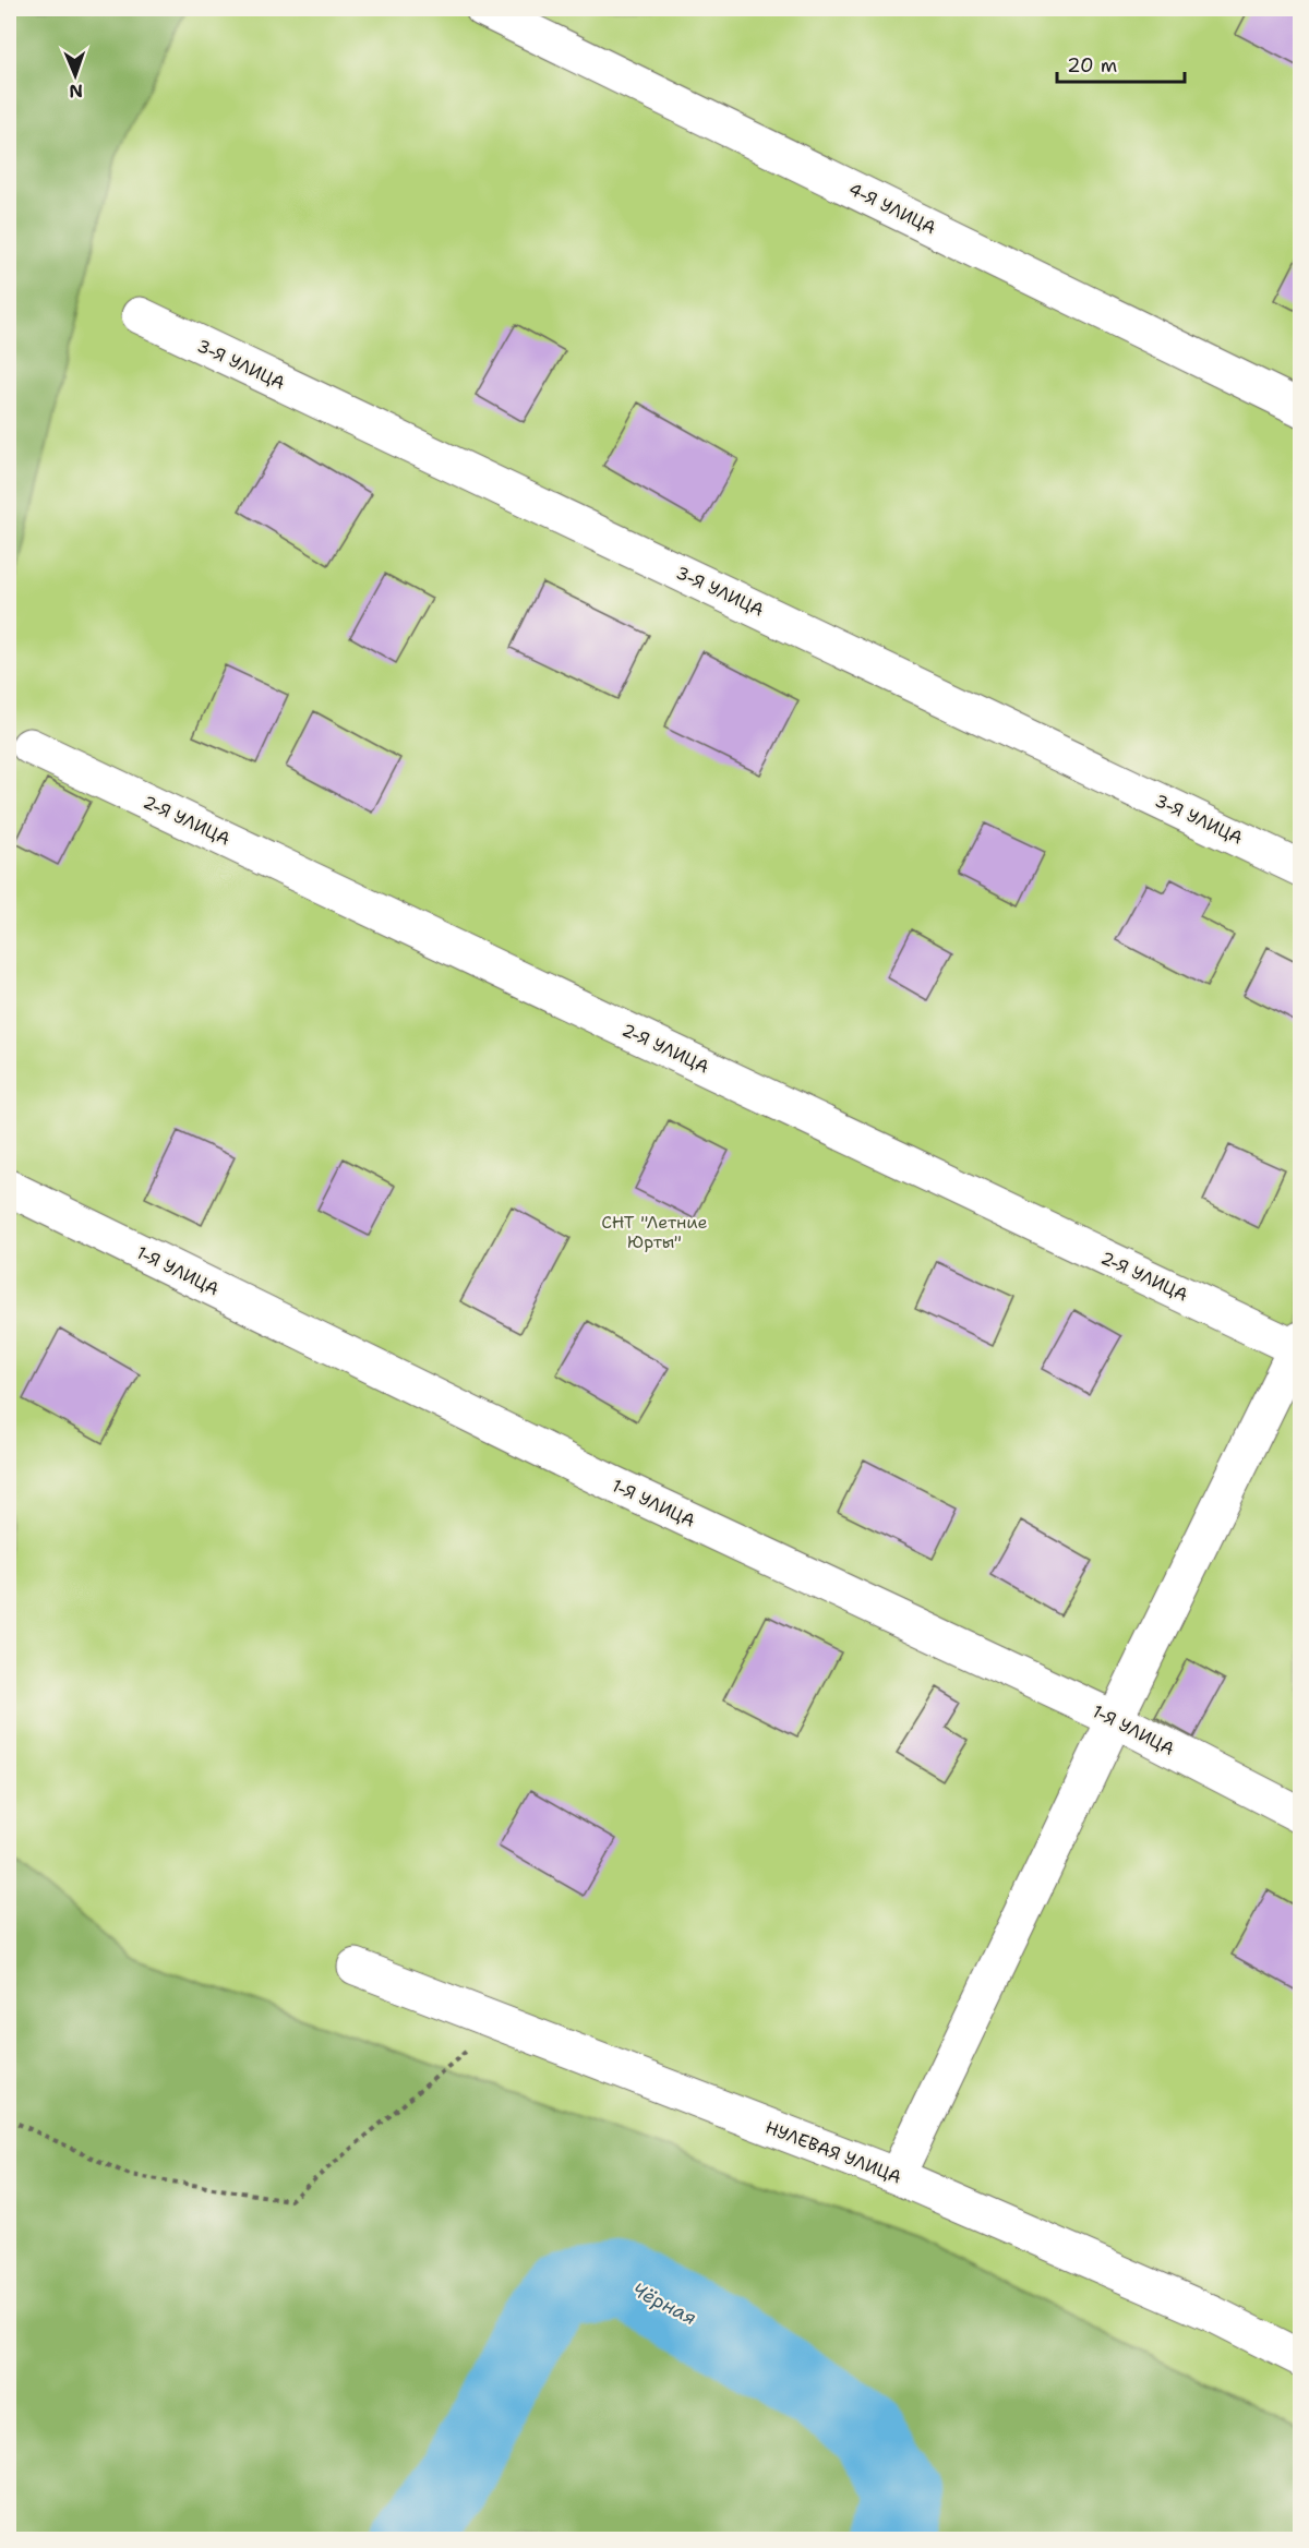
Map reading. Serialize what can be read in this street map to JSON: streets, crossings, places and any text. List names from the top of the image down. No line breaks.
{"streets":{"street":["4-Я УЛИЦА","3-Я УЛИЦА","2-Я УЛИЦА","1-Я УЛИЦА","НУЛЕВАЯ УЛИЦА"]},"water":["Чёрная"],"parks":["СНТ \"Летние Юрты\""],"scale_bar":"20 m","north":"bottom"}
